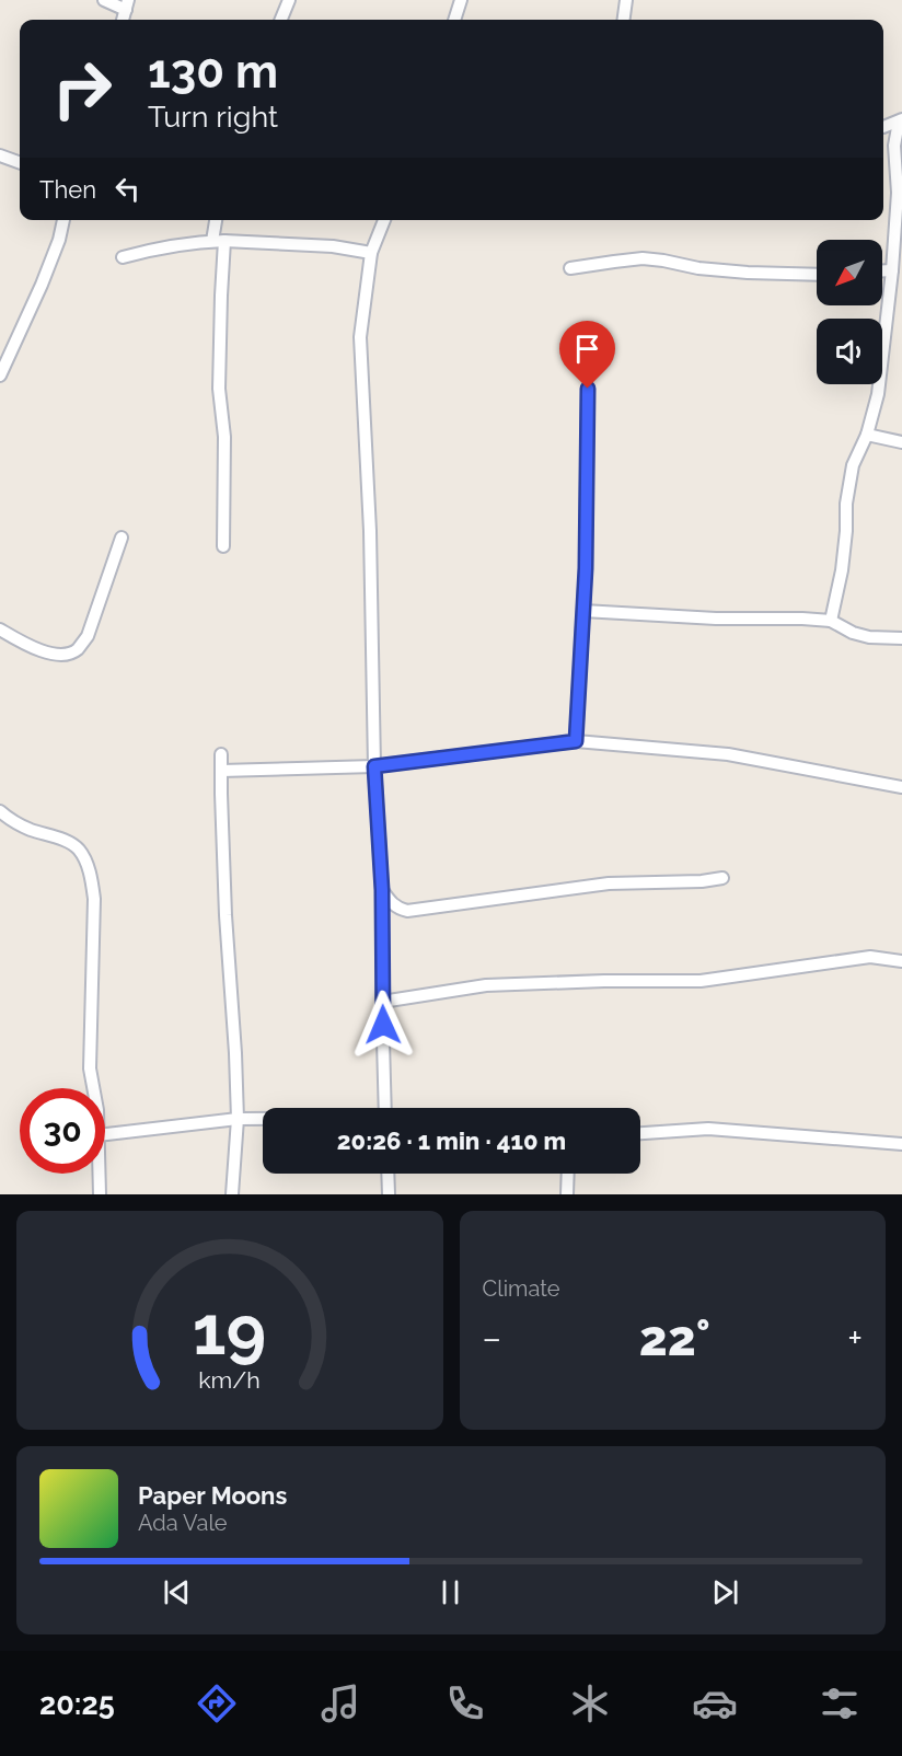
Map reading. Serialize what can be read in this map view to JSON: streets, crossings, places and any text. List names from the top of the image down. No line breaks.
{"north":"bottom left","page":{"turn":["130 m","Turn right"],"then":"Then","limit":"30","trip":"20:26 · 1 min · 410 m","tile":"Climate","heat":["−","22°","+"],"song":["Paper Moons","Ada Vale"],"tabs":"20:25","gauge":["19","km/h"]}}
